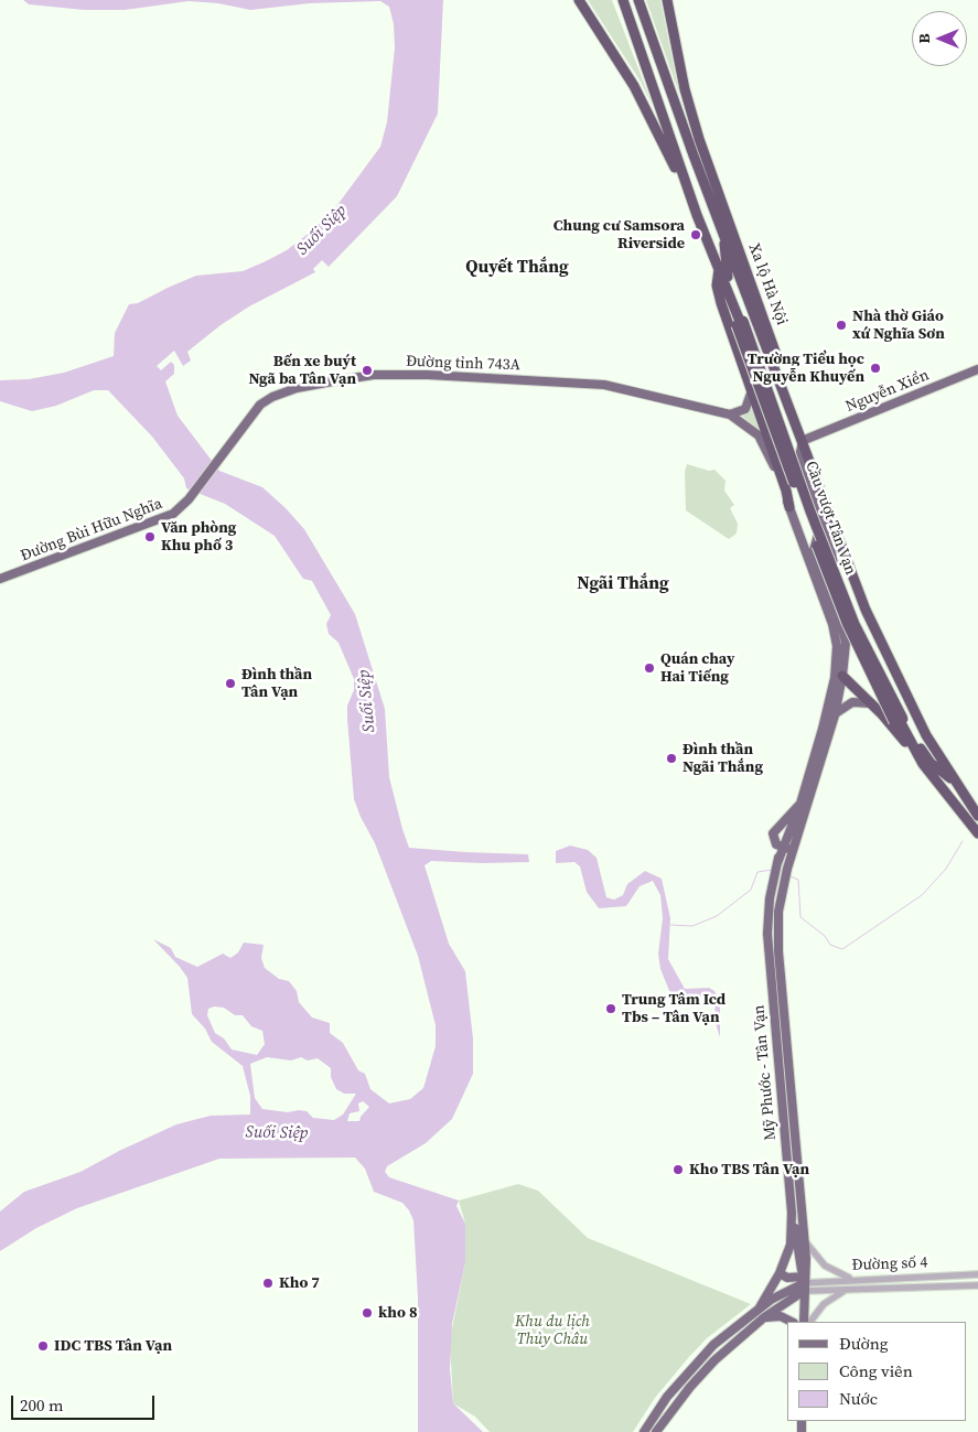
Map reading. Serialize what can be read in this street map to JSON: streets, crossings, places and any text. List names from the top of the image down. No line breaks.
{"streets":{"highway":["Xa lộ Hà Nội","Cầu vượt Tân Vạn"],"main road":["Đường tỉnh 743A","Nguyễn Xiển","Đường Bùi Hữu Nghĩa","Mỹ Phước - Tân Vạn"],"street":["Đường số 4"]},"crossings":[["Xa lộ Hà Nội","Nguyễn Xiển"],["Xa lộ Hà Nội","Cầu vượt Tân Vạn"],["Đường tỉnh 743A","Đường Bùi Hữu Nghĩa"],["Đường tỉnh 743A","Mỹ Phước - Tân Vạn"],["Mỹ Phước - Tân Vạn","Đường số 4"]],"districts":["Quyết Thắng","Ngãi Thắng"],"water":["Suối Siệp"],"parks":["Khu du lịch Thủy Châu"],"places":["Chung cư Samsora Riverside","Nhà thờ Giáo xứ Nghĩa Sơn","Trường Tiểu học Nguyễn Khuyến","Bến xe buýt Ngã ba Tân Vạn","Văn phòng Khu phố 3","Quán chay Hai Tiếng","Đình thần Tân Vạn","Đình thần Ngãi Thắng","Trung Tâm Icd Tbs – Tân Vạn","Kho TBS Tân Vạn","Kho 7","kho 8","IDC TBS Tân Vạn"],"legend":["Đường","Công viên","Nước"],"scale_bar":"200 m","north":"left"}
